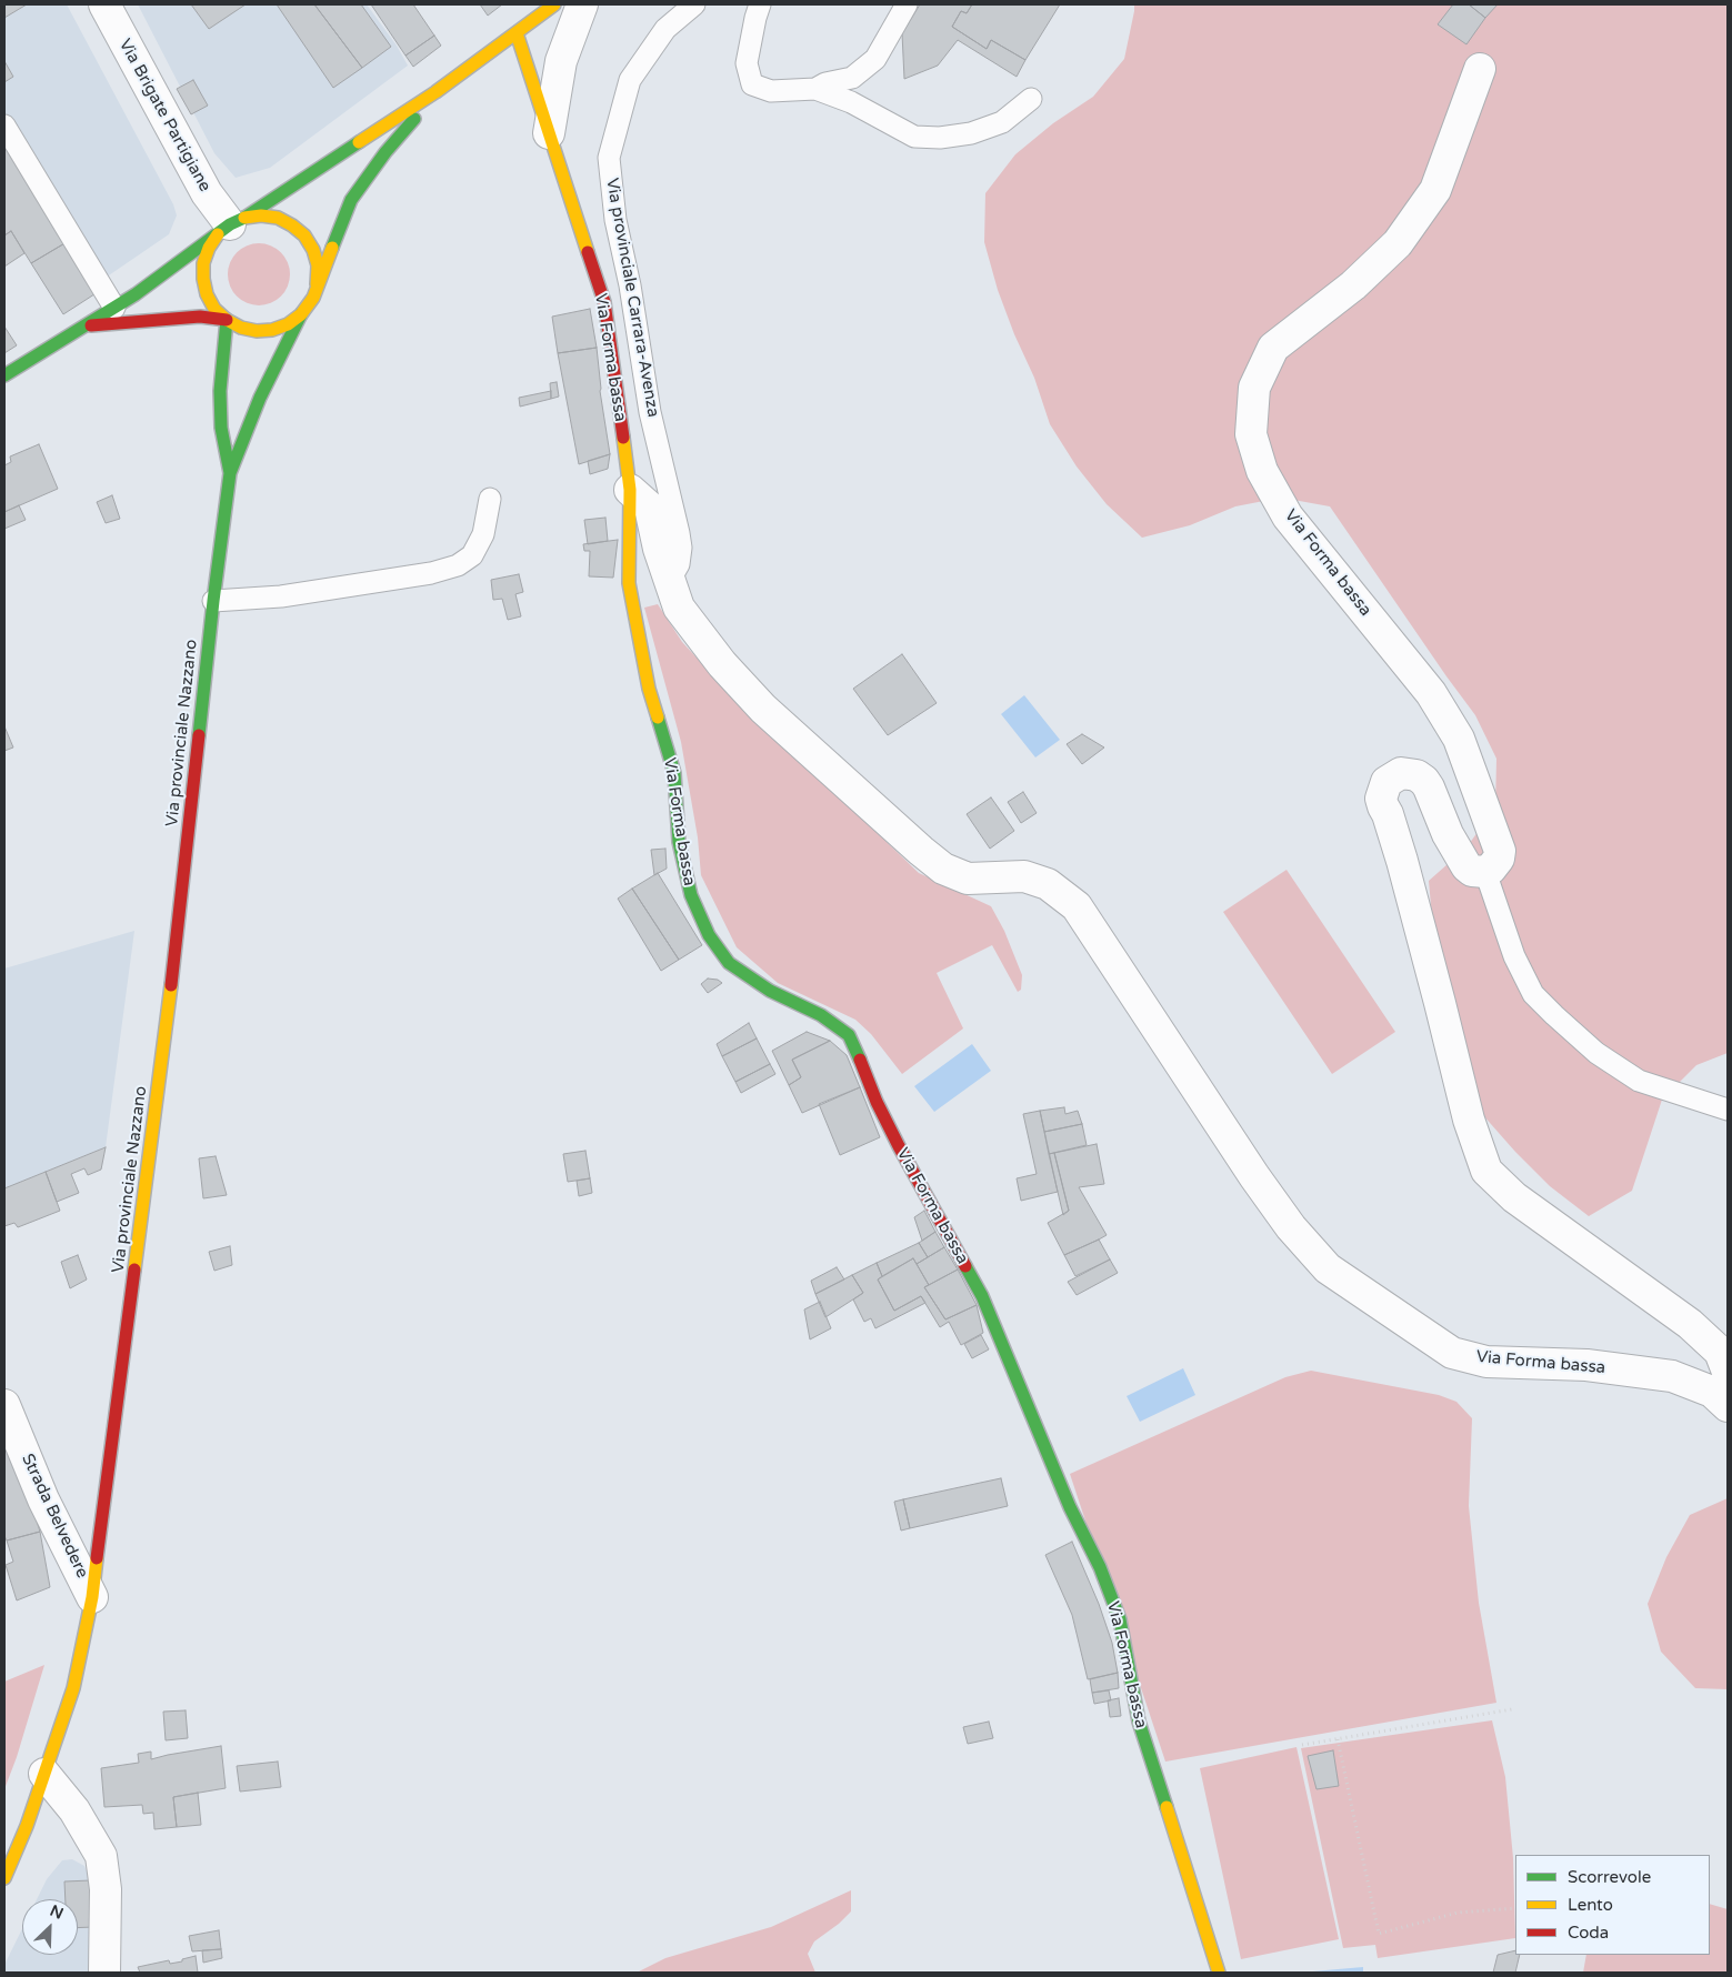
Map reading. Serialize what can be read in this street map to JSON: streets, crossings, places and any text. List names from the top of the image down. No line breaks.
{"streets":{"main road":["Via Forma bassa","Via provinciale Nazzano"],"street":["Via Brigate Partigiane","Strada Belvedere"],"lane":["Via provinciale Carrara-Avenza"]},"crossings":[["Via Brigate Partigiane","Via provinciale Nazzano"],["Via provinciale Carrara-Avenza","Via Forma bassa"],["Via provinciale Nazzano","Strada Belvedere"]],"legend":["Scorrevole","Lento","Coda"],"north":"top right"}
